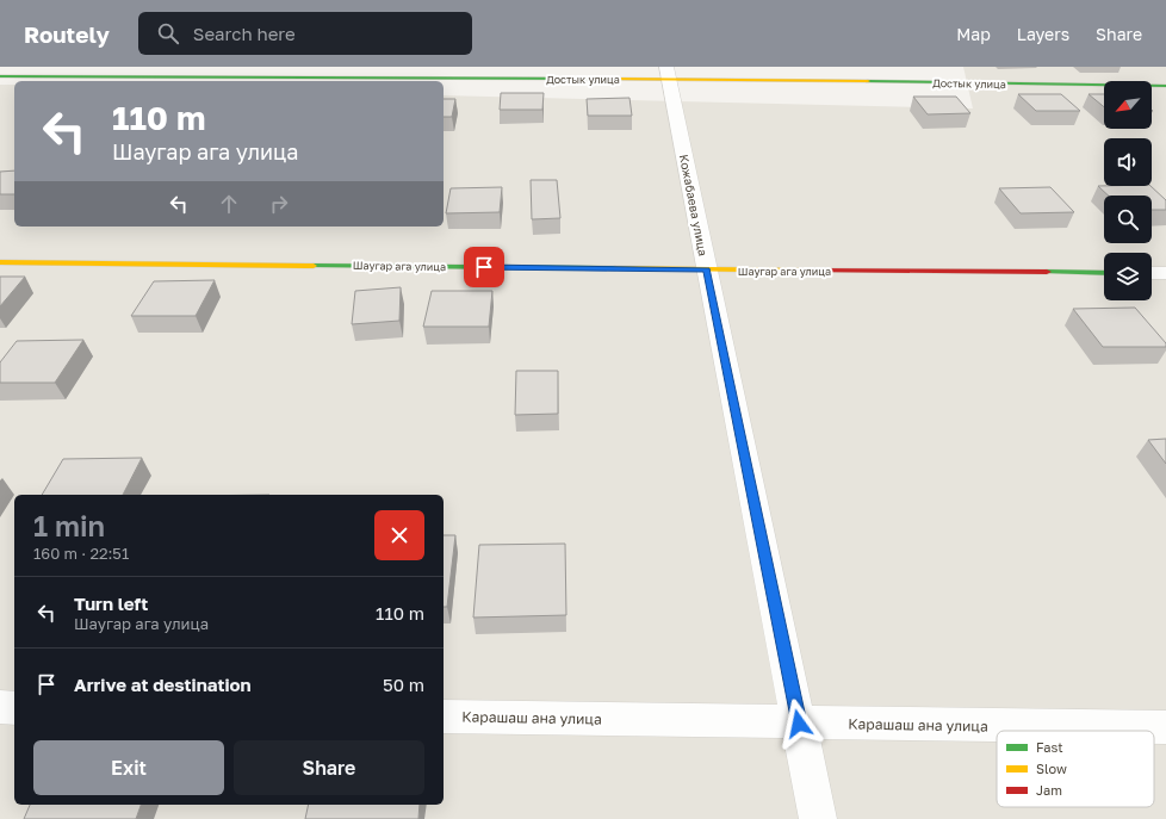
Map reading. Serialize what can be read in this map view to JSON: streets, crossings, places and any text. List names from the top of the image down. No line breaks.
{"streets":{"street":["Достык улица","Кожабаева улица","Шаугар ага улица","Карашаш ана улица"]},"crossings":[["Достык улица","Кожабаева улица"],["Кожабаева улица","Шаугар ага улица"],["Кожабаева улица","Карашаш ана улица"]],"legend":["Fast","Slow","Jam"],"north":"bottom left","page":{"header":"Routely","search":"Search here","nav":["Map","Layers","Share"],"turn":["110 m","Шаугар ага улица"],"heading":["1 min","160 m · 22:51"],"list":[{"name":"Turn left","note":"Шаугар ага улица","value":"110 m"},{"name":"Arrive at destination","value":"50 m"}],"buttons":["Exit","Share"]}}
